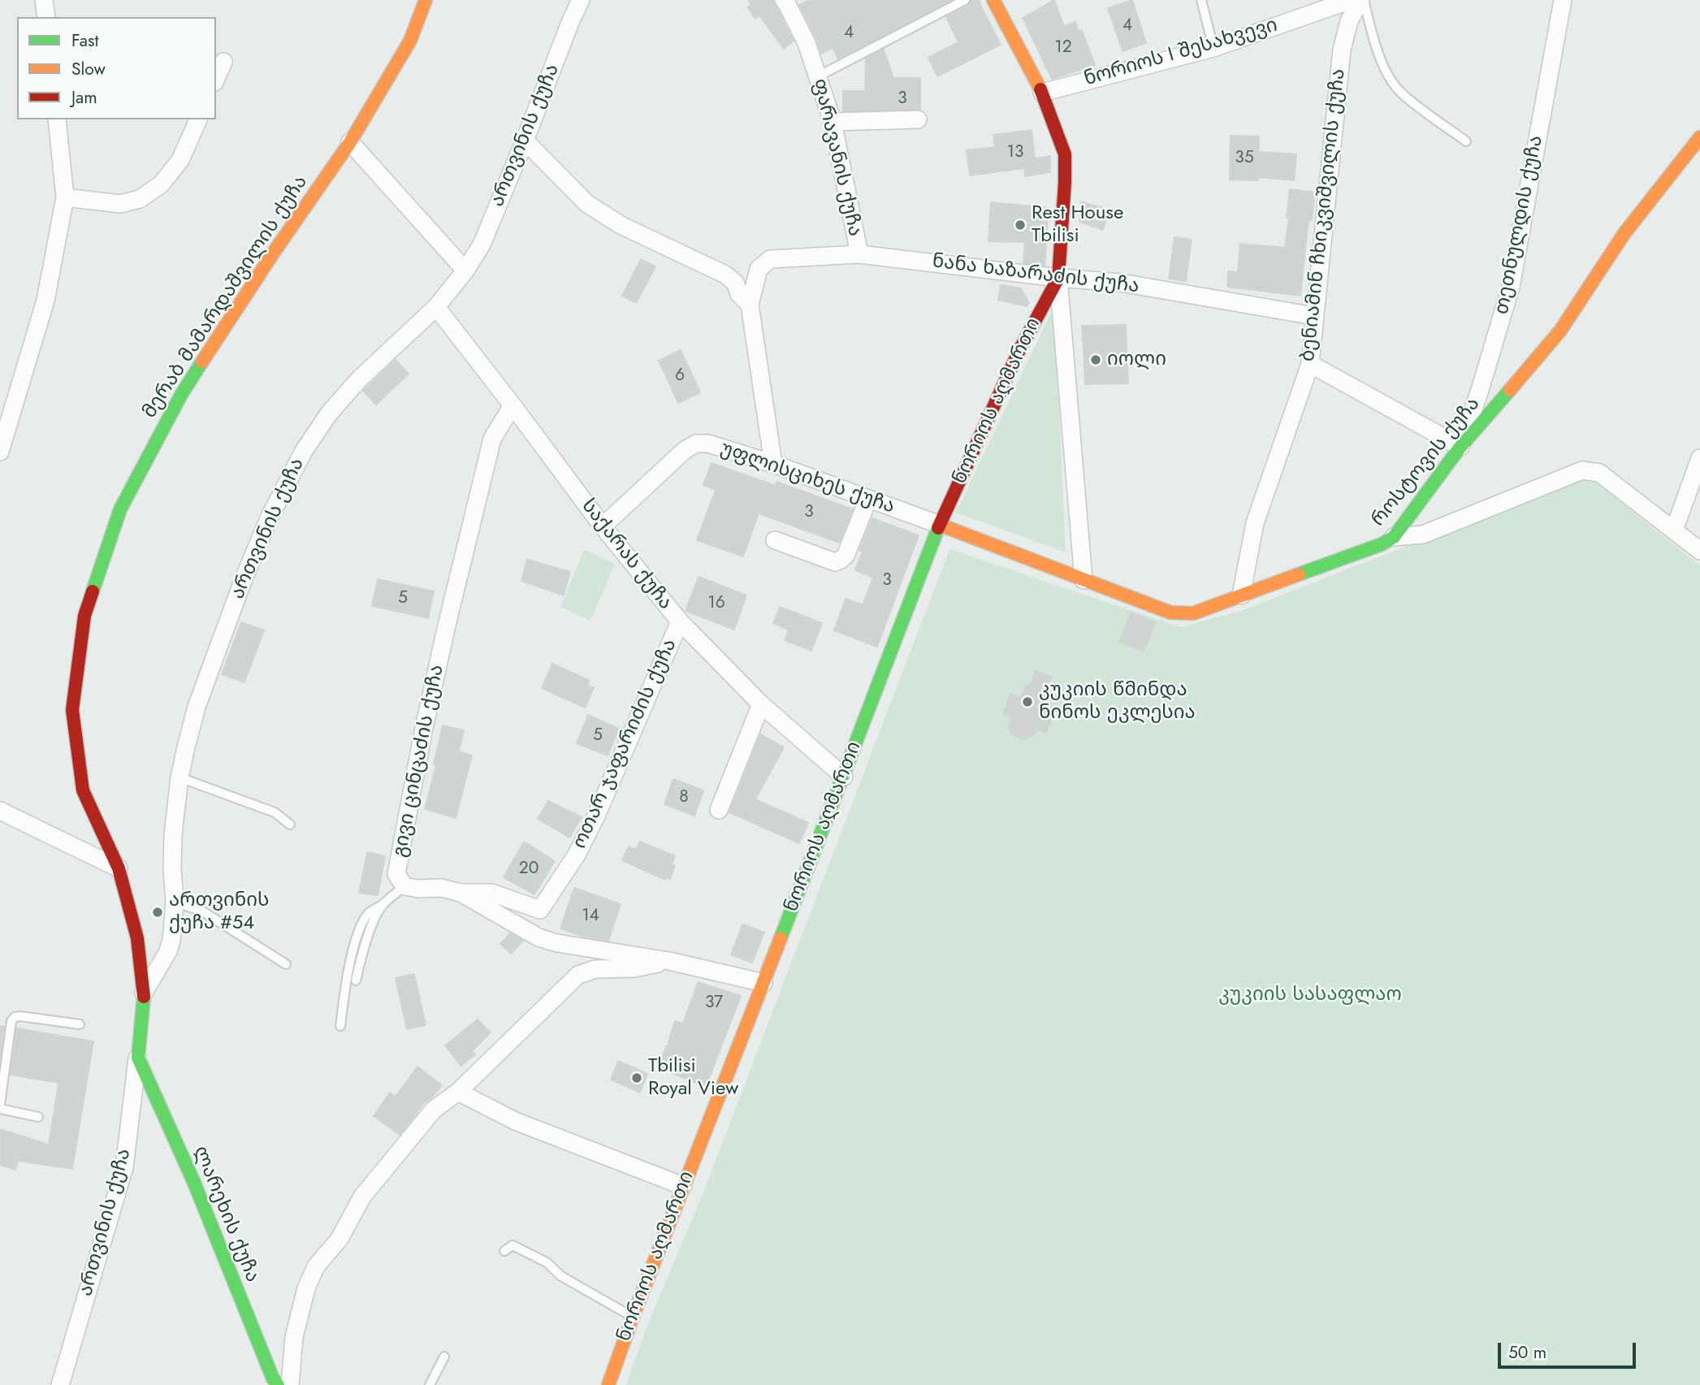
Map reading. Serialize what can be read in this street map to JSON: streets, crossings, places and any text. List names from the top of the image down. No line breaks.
{"streets":{"street":["ნორიოს I შესახვევი","ართვინის ქუჩა","ფარავანის ქუჩა","ბენიამინ ჩხიკვიშვილის ქუჩა","თეთნულდის ქუჩა","ნანა ხაზარაძის ქუჩა","მერაბ მამარდაშვილის ქუჩა","ნორიოს აღმართი","როსტოვის ქუჩა","უფლისციხეს ქუჩა","საქარას ქუჩა","ოთარ ჯაფარიძის ქუჩა","გივი ცინცაძის ქუჩა","ლარეხის ქუჩა"]},"crossings":[["ნორიოს I შესახვევი","ნორიოს აღმართი"],["ართვინის ქუჩა","მერაბ მამარდაშვილის ქუჩა"],["ართვინის ქუჩა","საქარას ქუჩა"],["ართვინის ქუჩა","ლარეხის ქუჩა"],["ფარავანის ქუჩა","ნანა ხაზარაძის ქუჩა"],["ბენიამინ ჩხიკვიშვილის ქუჩა","ნანა ხაზარაძის ქუჩა"],["ბენიამინ ჩხიკვიშვილის ქუჩა","როსტოვის ქუჩა"],["თეთნულდის ქუჩა","როსტოვის ქუჩა"],["ნანა ხაზარაძის ქუჩა","ნორიოს აღმართი"],["მერაბ მამარდაშვილის ქუჩა","ლარეხის ქუჩა"],["ნორიოს აღმართი","როსტოვის ქუჩა"],["ნორიოს აღმართი","უფლისციხეს ქუჩა"],["ნორიოს აღმართი","საქარას ქუჩა"],["ნორიოს აღმართი","გივი ცინცაძის ქუჩა"],["როსტოვის ქუჩა","უფლისციხეს ქუჩა"],["უფლისციხეს ქუჩა","საქარას ქუჩა"],["საქარას ქუჩა","ოთარ ჯაფარიძის ქუჩა"],["საქარას ქუჩა","გივი ცინცაძის ქუჩა"],["ოთარ ჯაფარიძის ქუჩა","გივი ცინცაძის ქუჩა"]],"parks":["კუკიის სასაფლაო"],"places":["Rest House Tbilisi","იოლი","კუკიის წმინდა ნინოს ეკლესია","ართვინის ქუჩა #54","Tbilisi Royal View"],"house_numbers":["4","4","12","3","13","35","6","3","3","5","16","5","8","20","14","37"],"legend":["Fast","Slow","Jam"],"scale_bar":"50 m"}
